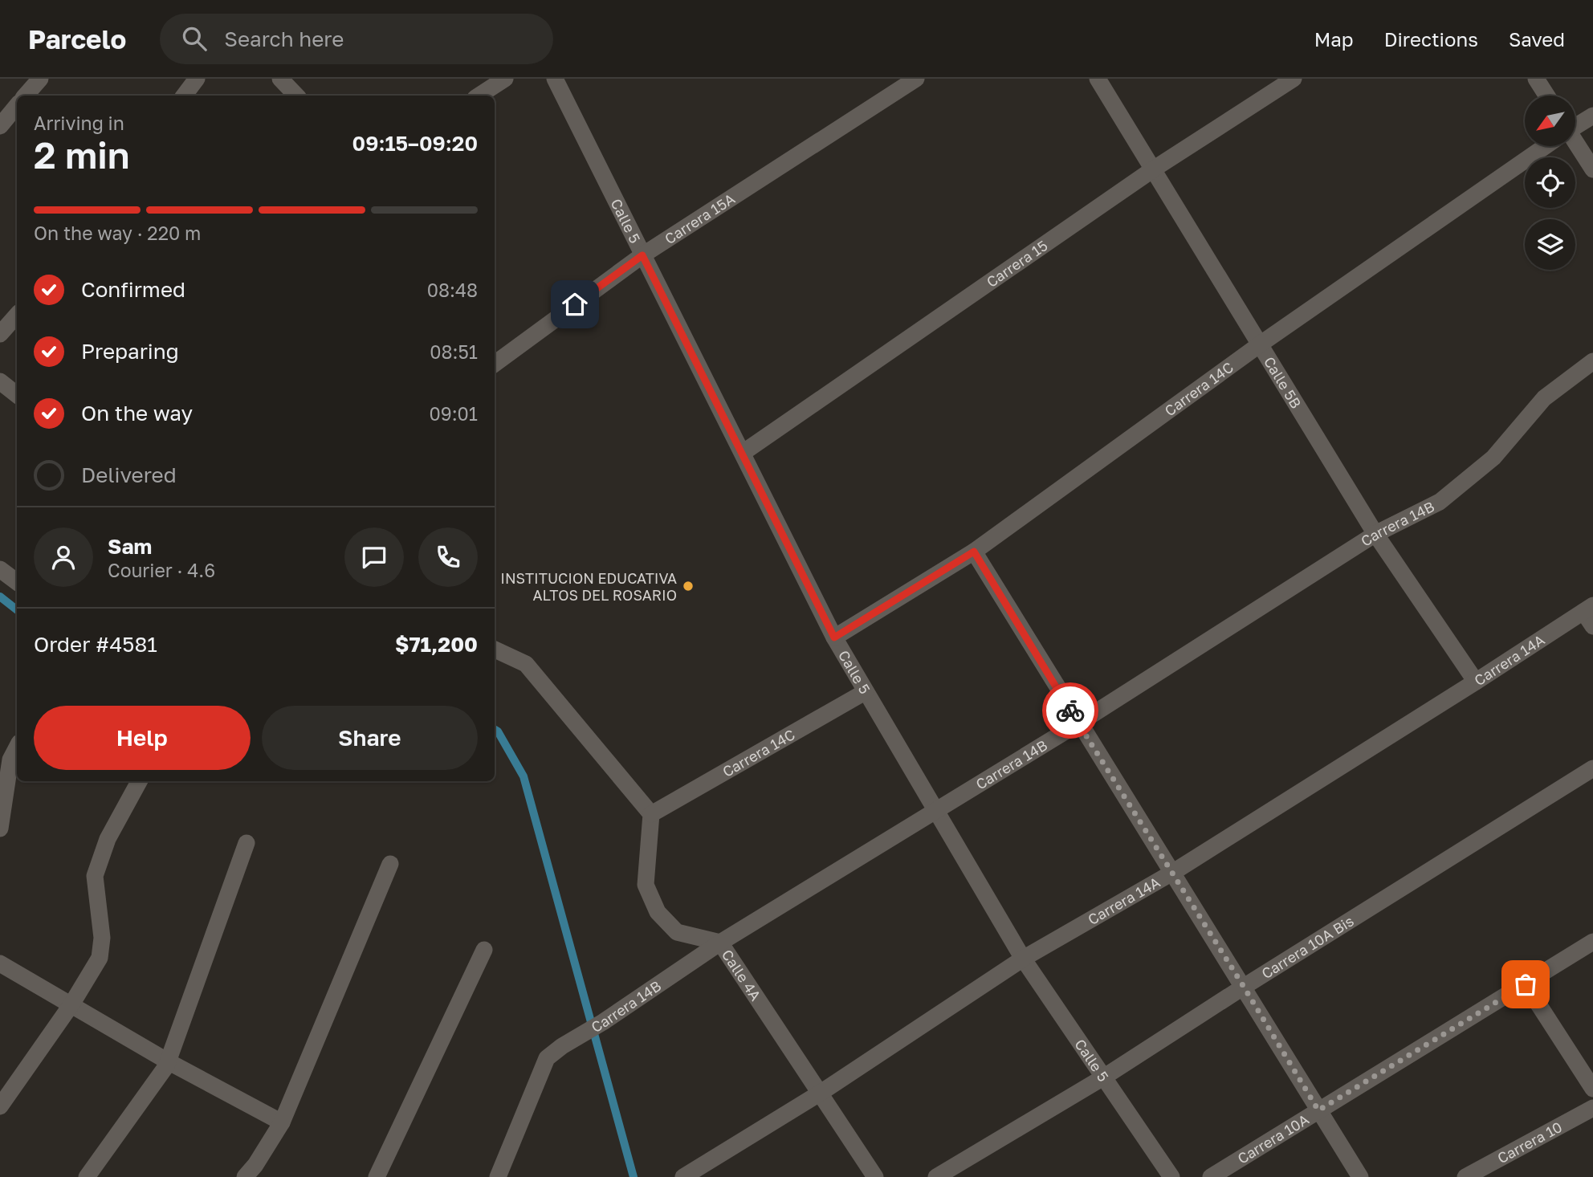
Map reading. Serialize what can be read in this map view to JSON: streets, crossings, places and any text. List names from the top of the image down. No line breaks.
{"streets":{"street":["Carrera 15A","Calle 5","Carrera 15","Calle 5B","Carrera 14C","Carrera 14B","Carrera 14A","Carrera 10A Bis","Calle 4A","Carrera 10A","Carrera 10"]},"crossings":[["Carrera 15A","Calle 5"],["Calle 5","Carrera 15"],["Calle 5","Carrera 14C"],["Calle 5","Carrera 14B"],["Calle 5","Carrera 14A"],["Calle 5","Carrera 10A Bis"],["Carrera 15","Calle 5B"],["Calle 5B","Carrera 14C"],["Calle 5B","Carrera 14B"],["Calle 5B","Carrera 14A"],["Carrera 14C","Calle 4A"],["Carrera 14B","Calle 4A"],["Carrera 14A","Calle 4A"]],"places":["INSTITUCION EDUCATIVA ALTOS DEL ROSARIO"],"north":"bottom left","page":{"header":"Parcelo","search":"Search here","nav":["Map","Directions","Saved"],"heading":["2 min","Arriving in","09:15–09:20"],"panel":["Sam","Courier · 4.6","Order #4581","$71,200"],"bar":"On the way · 220 m","list":[["Confirmed","08:48"],["Preparing","08:51"],["On the way","09:01"],"Delivered"],"buttons":["Help","Share"]}}
